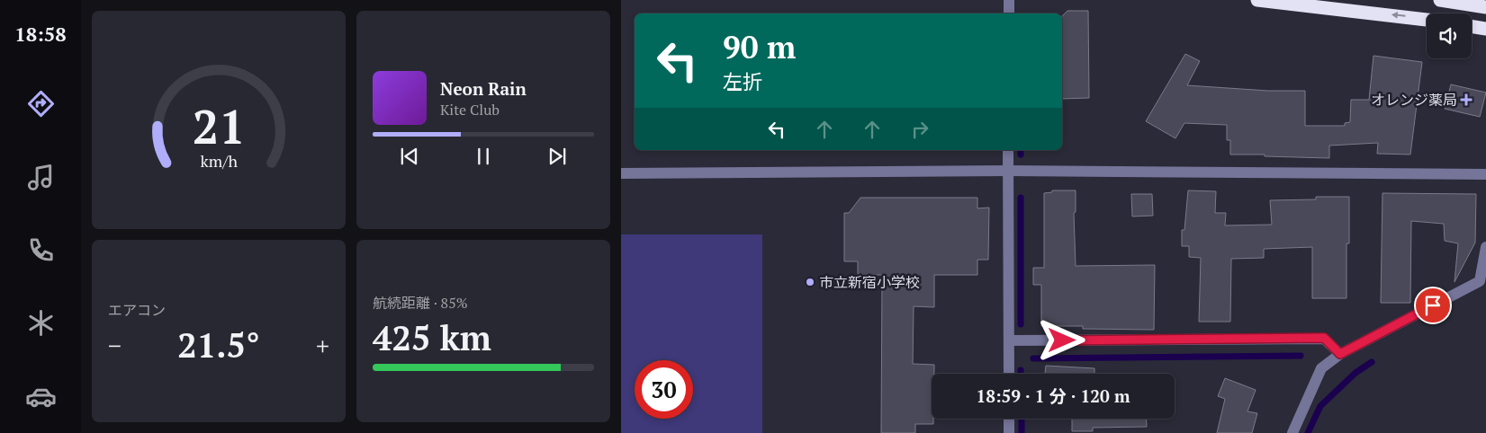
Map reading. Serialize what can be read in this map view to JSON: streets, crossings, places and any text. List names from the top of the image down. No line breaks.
{"places":{"health":["オレンジ薬局"],"other":["市立新宿小学校"]},"page":{"tabs":"18:58","turn":["90 m","左折"],"song":["Neon Rain","Kite Club"],"tile":["エアコン",["航続距離 · 85%","425 km"]],"heat":["−","21.5°","+"],"limit":"30","trip":"18:59 · 1 分 · 120 m","gauge":["21","km/h"]}}
